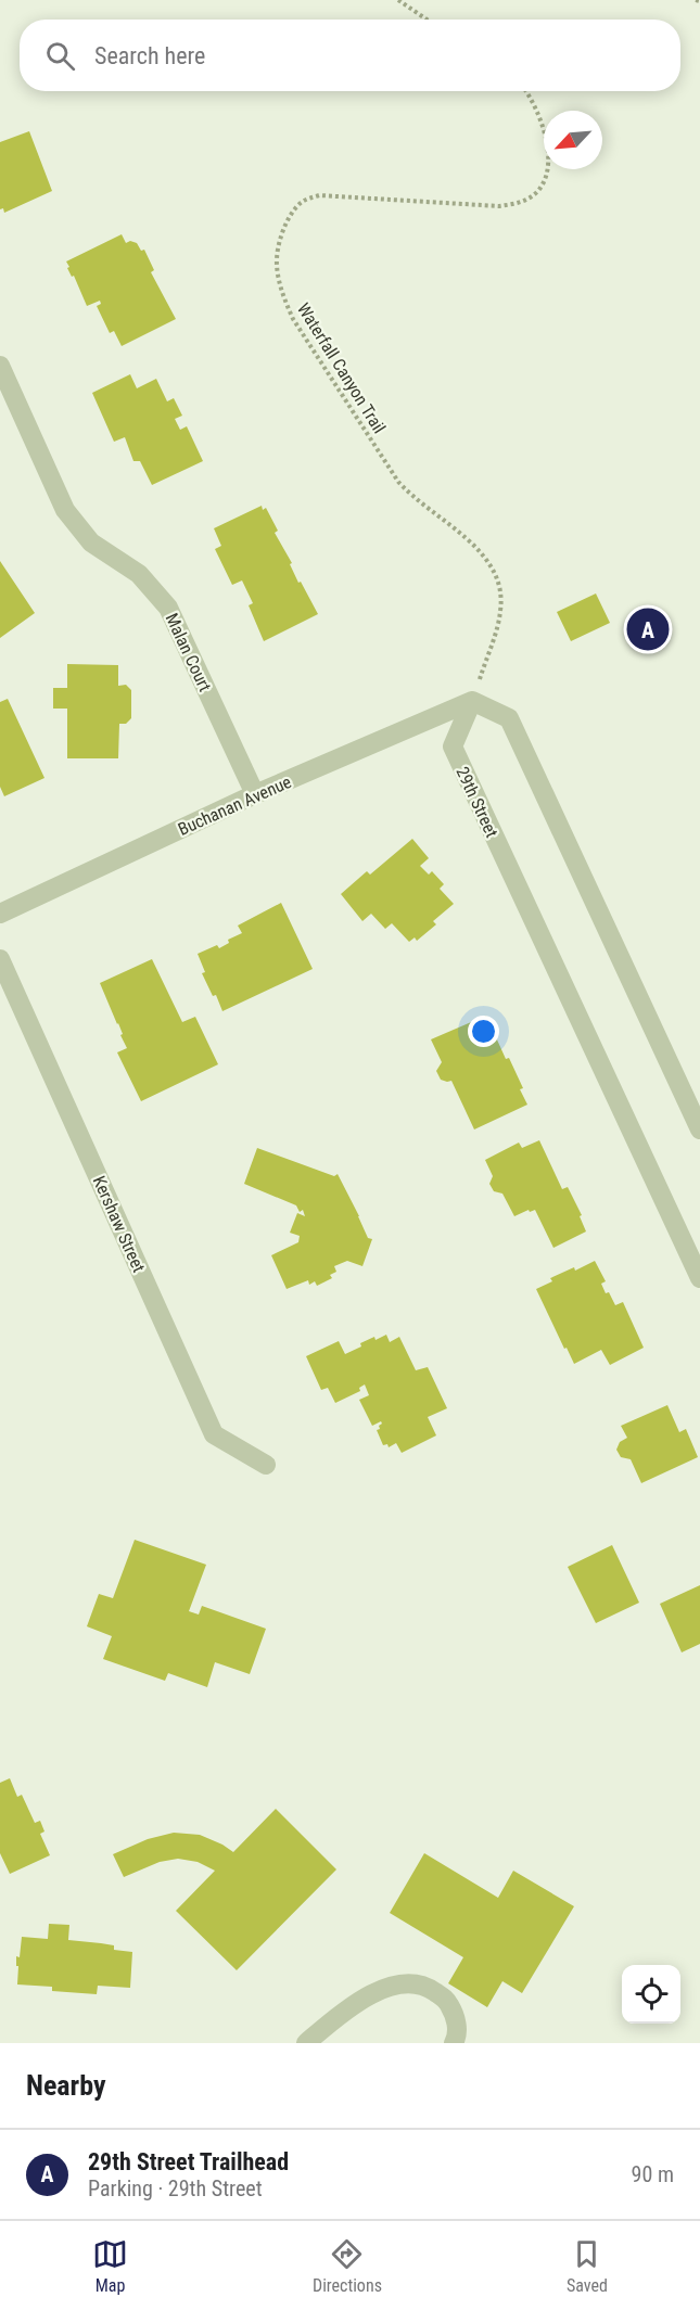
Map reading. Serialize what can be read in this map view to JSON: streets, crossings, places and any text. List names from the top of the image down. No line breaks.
{"streets":{"street":["Malan Court","29th Street","Buchanan Avenue","Kershaw Street"],"path":["Waterfall Canyon Trail"]},"crossings":[["Waterfall Canyon Trail","29th Street"],["Waterfall Canyon Trail","Buchanan Avenue"],["Malan Court","Buchanan Avenue"],["29th Street","Buchanan Avenue"]],"north":"bottom left","page":{"search":"Search here","pins":"A","heading":"Nearby","list":[{"mark":"A","name":"29th Street Trailhead","note":"Parking · 29th Street","value":"90 m"}],"nav":["Map","Directions","Saved"]}}
